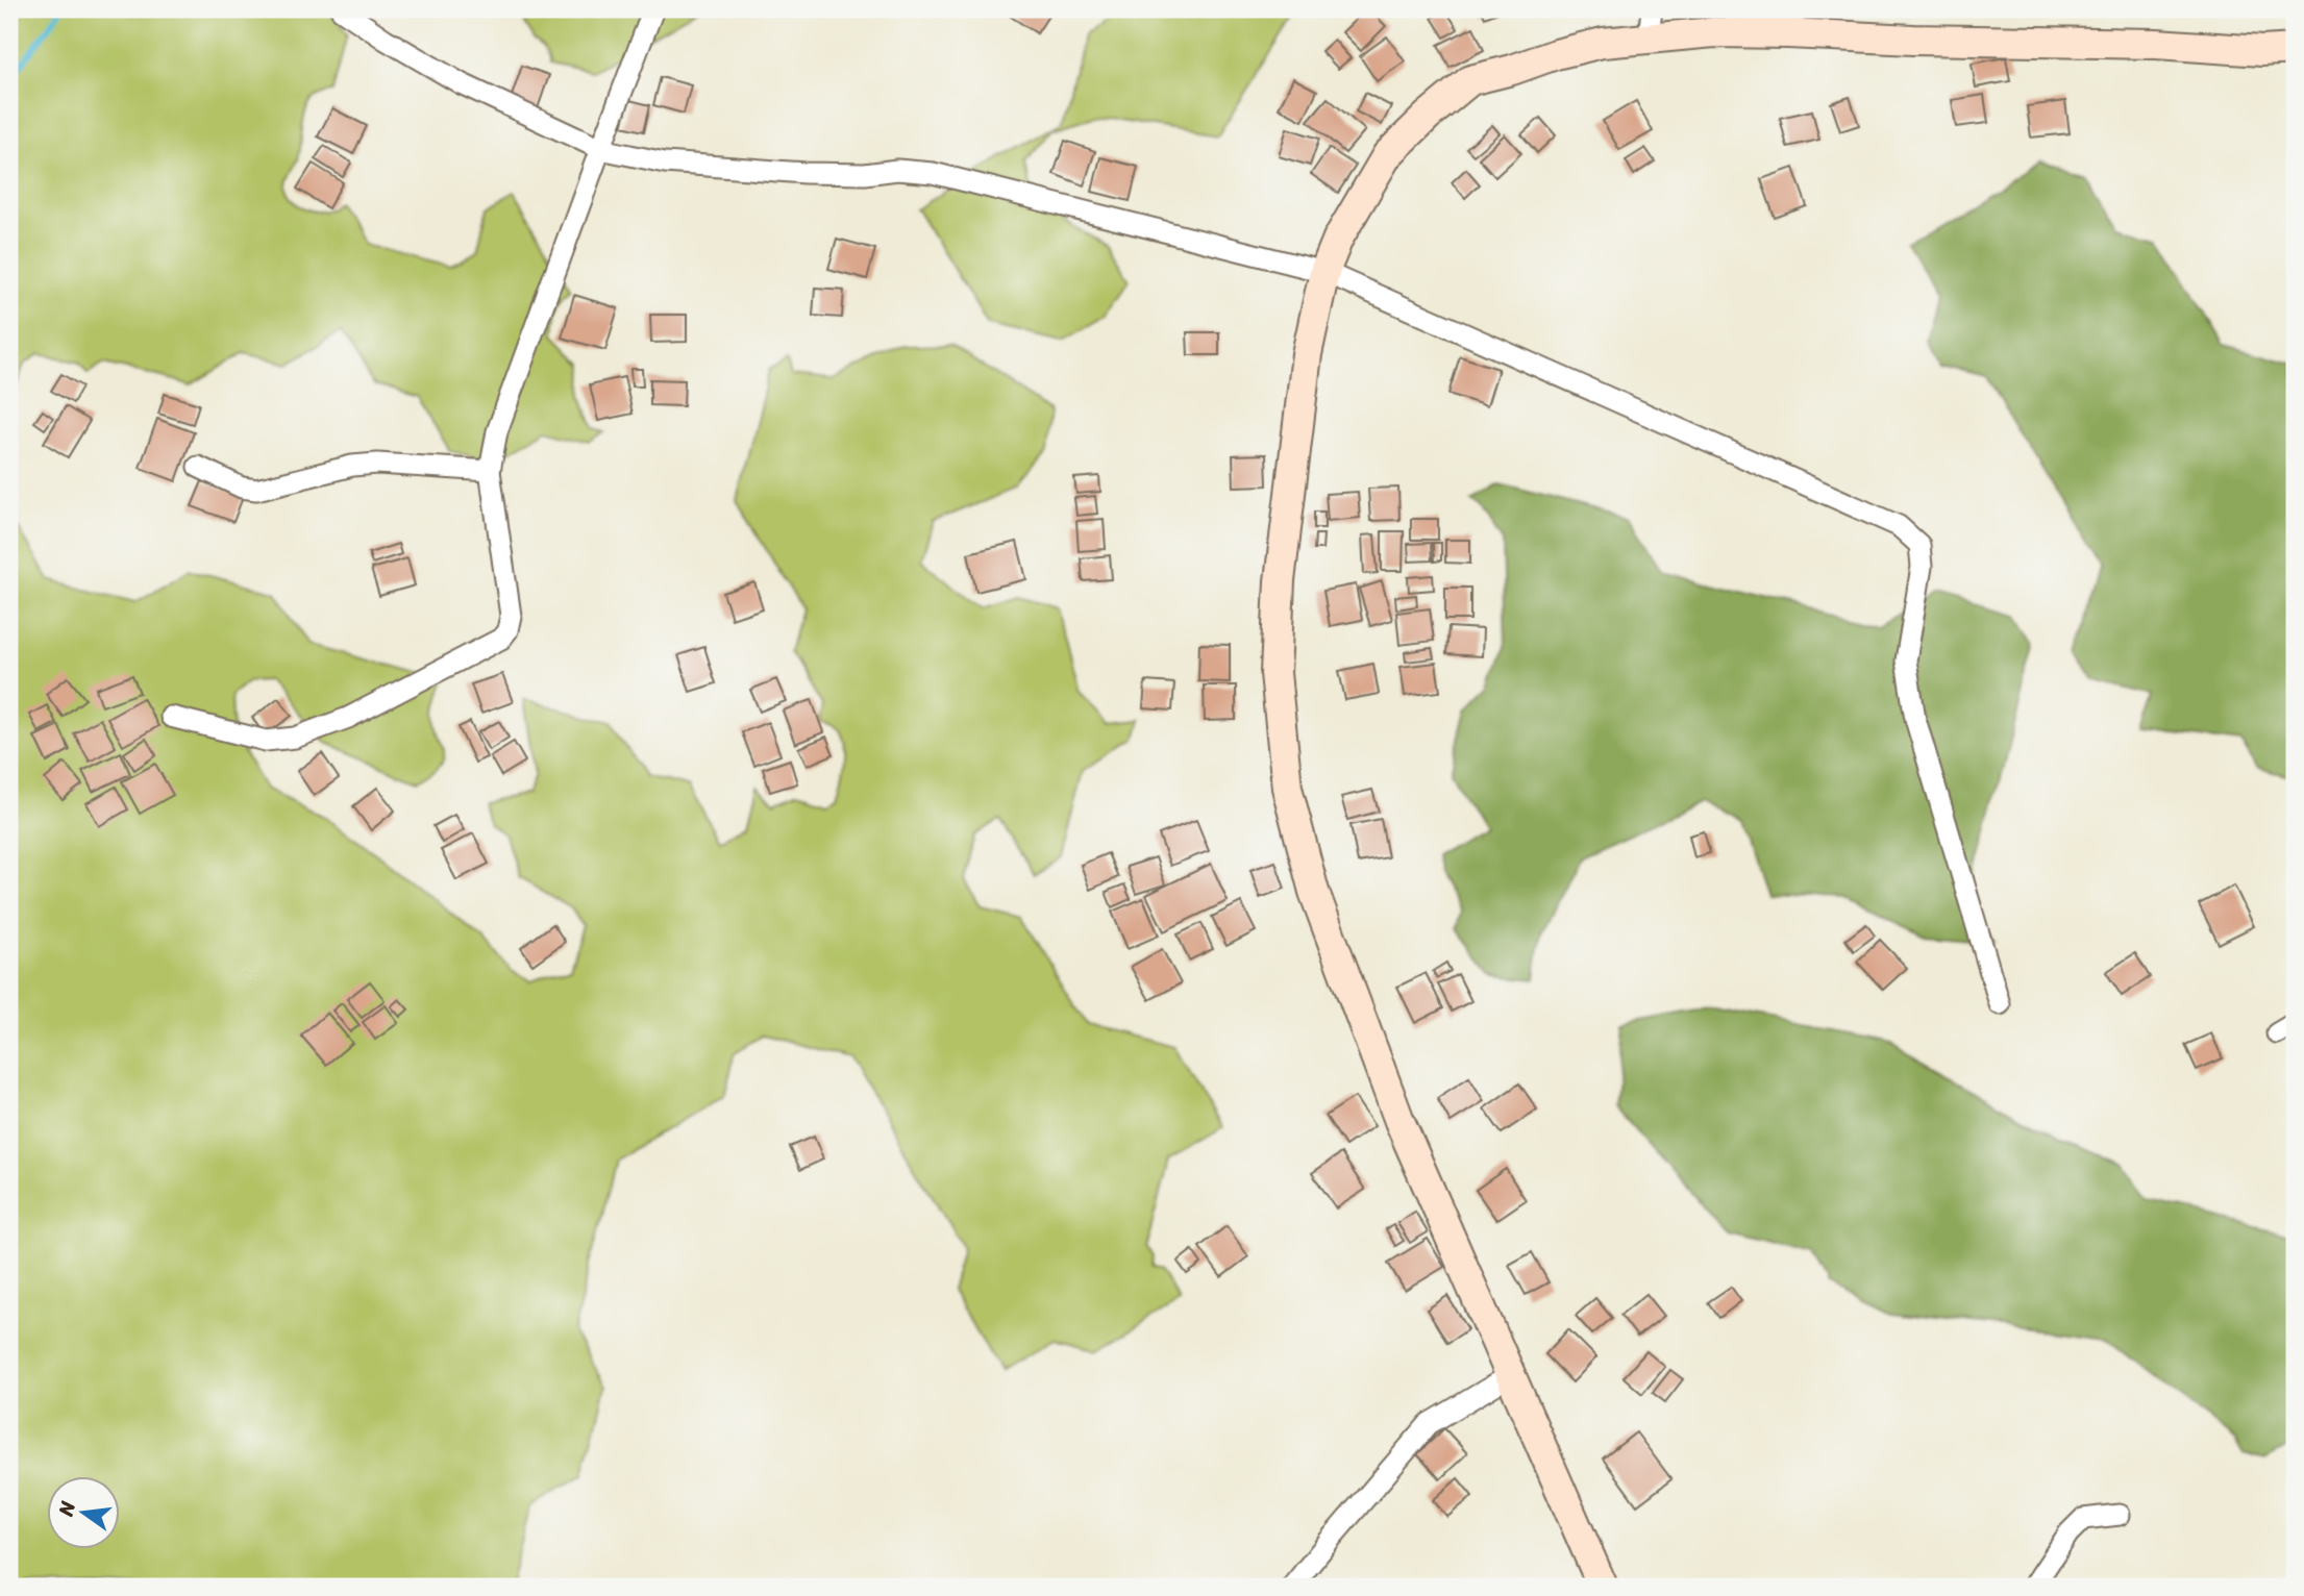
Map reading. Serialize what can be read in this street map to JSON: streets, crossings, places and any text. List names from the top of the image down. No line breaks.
{"north":"left"}
